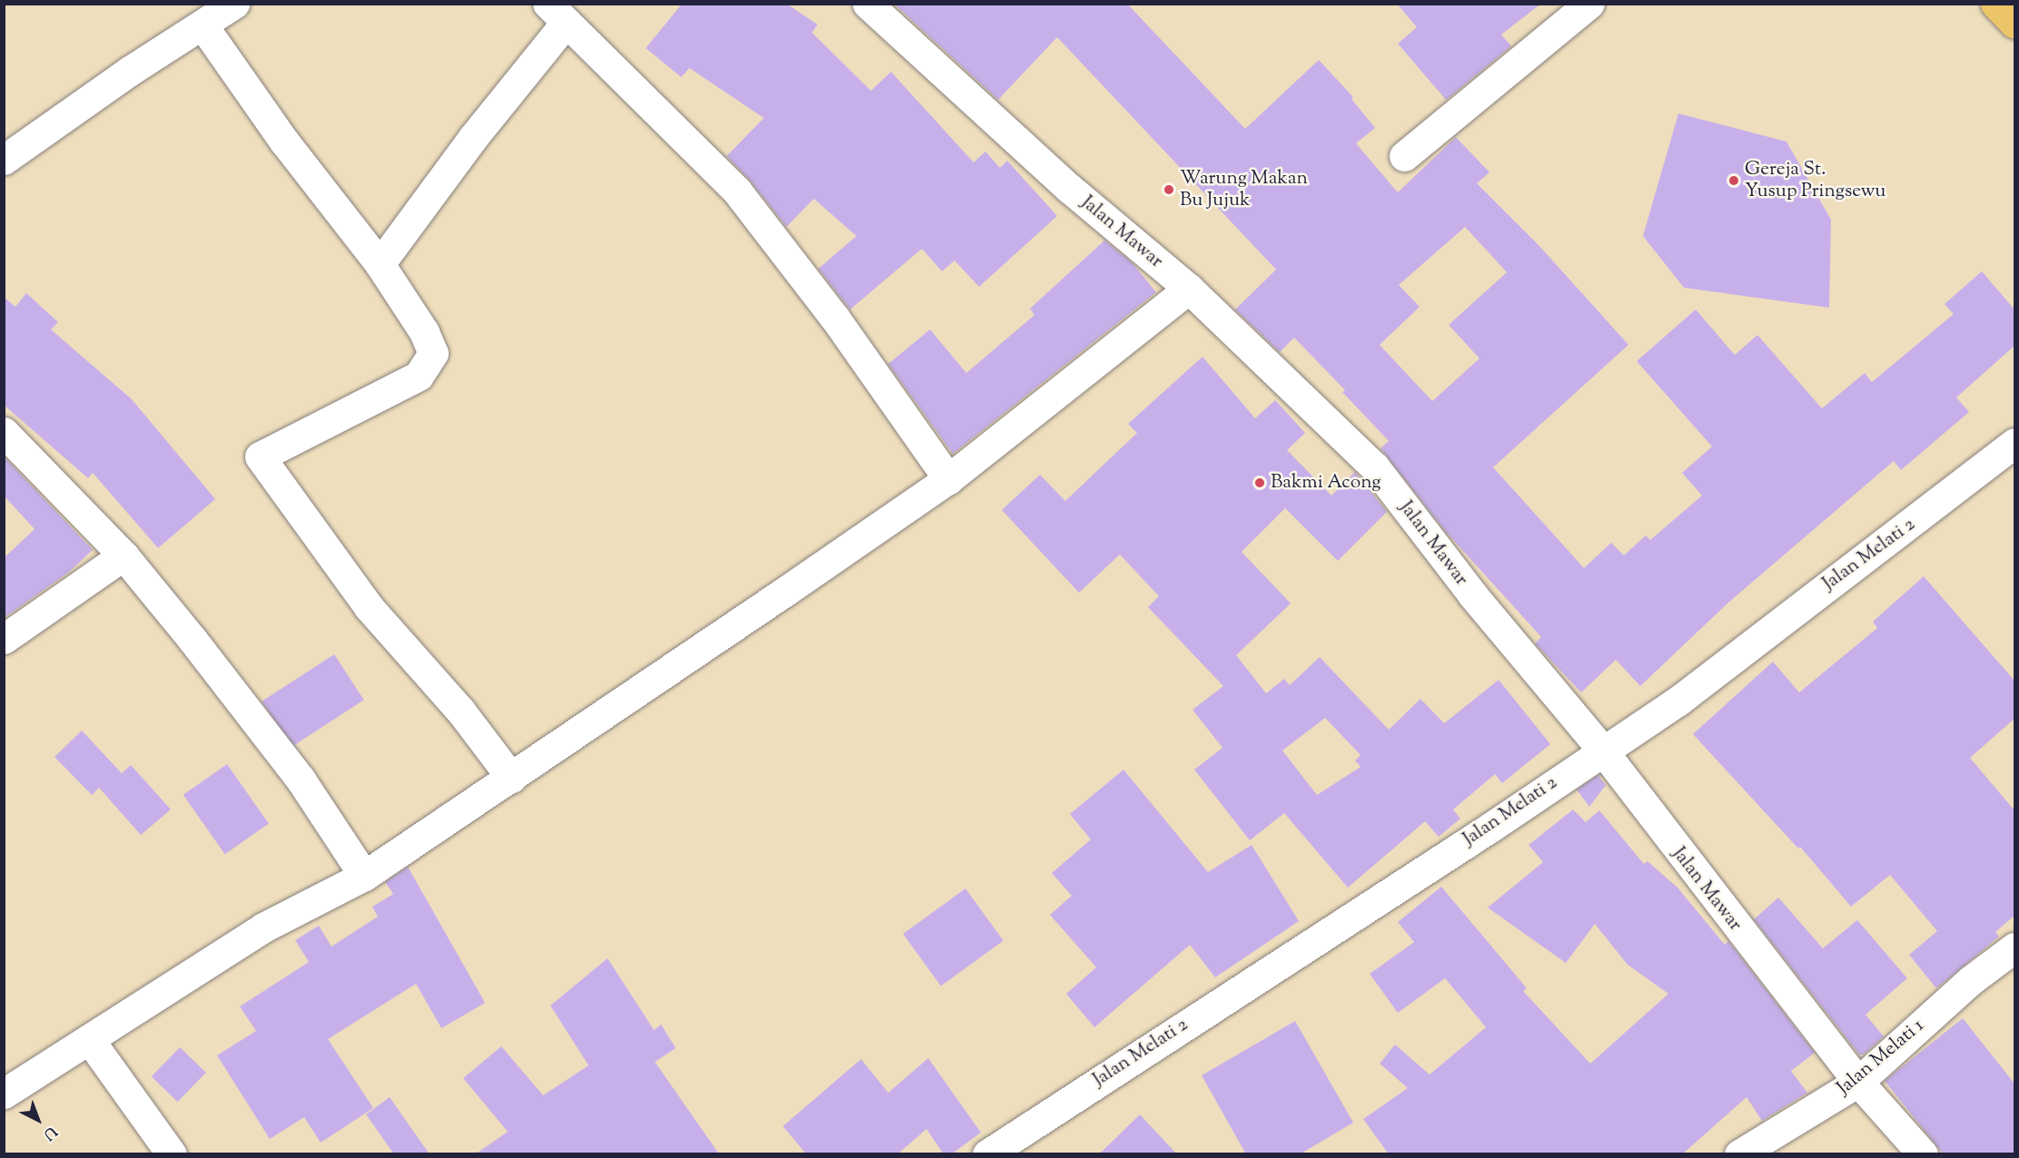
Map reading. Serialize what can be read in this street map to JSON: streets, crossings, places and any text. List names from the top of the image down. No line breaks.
{"streets":{"street":["Jalan Mawar","Jalan Melati 2","Jalan Melati 1"]},"crossings":[["Jalan Mawar","Jalan Melati 2"],["Jalan Mawar","Jalan Melati 1"]],"places":["Gereja St. Yusup Pringsewu","Warung Makan Bu Jujuk","Bakmi Acong"],"north":"bottom right"}
